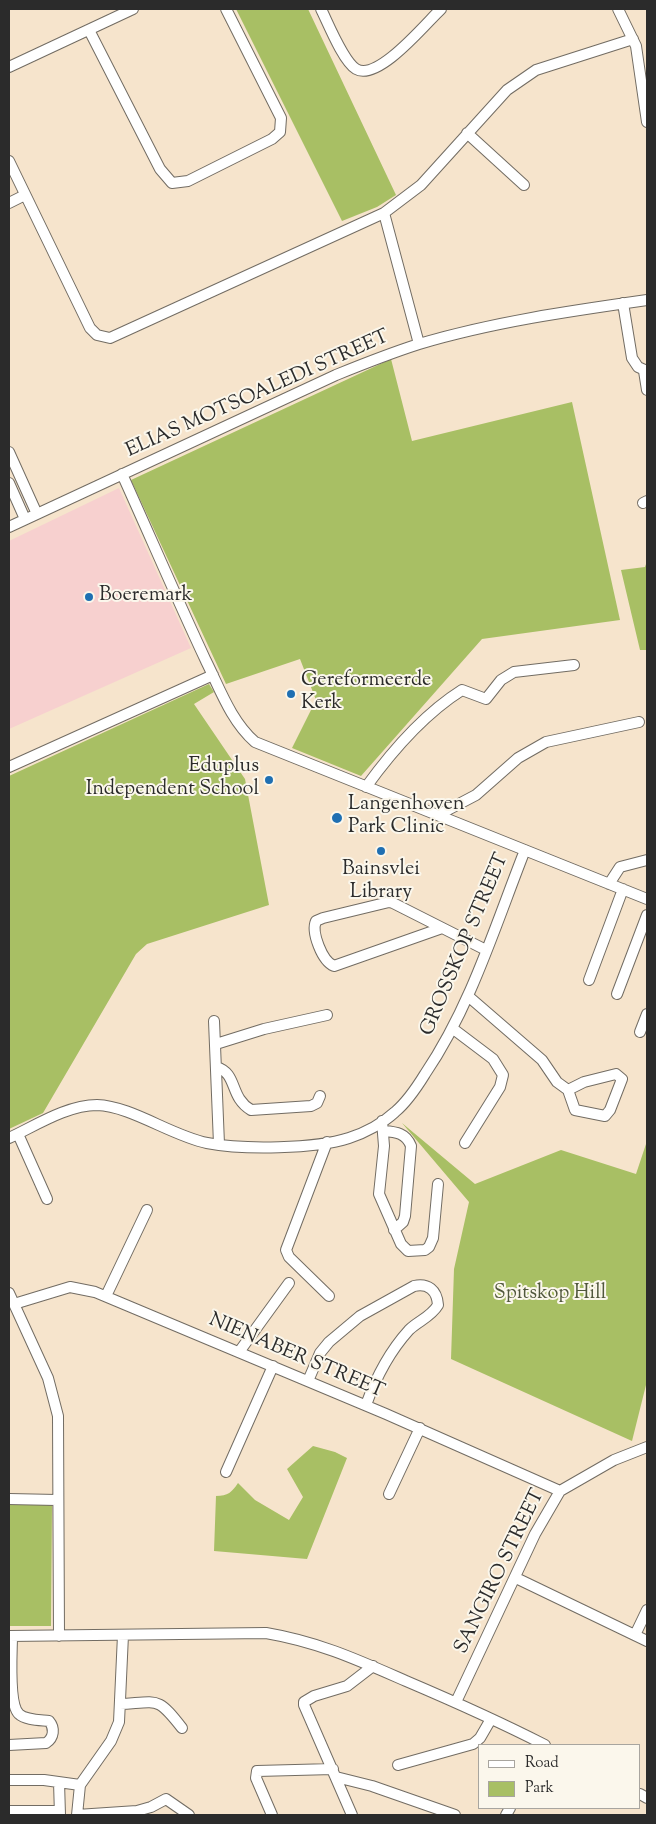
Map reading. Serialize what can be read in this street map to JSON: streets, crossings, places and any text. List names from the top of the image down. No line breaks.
{"streets":{"street":["ELIAS MOTSOALEDI STREET","GROSSKOP STREET","NIENABER STREET","SANGIRO STREET"]},"crossings":[["NIENABER STREET","SANGIRO STREET"]],"parks":["Spitskop Hill"],"places":["Boeremark","Gereformeerde Kerk","Eduplus Independent School","Langenhoven Park Clinic","Bainsvlei Library"],"legend":["Road","Park"]}
